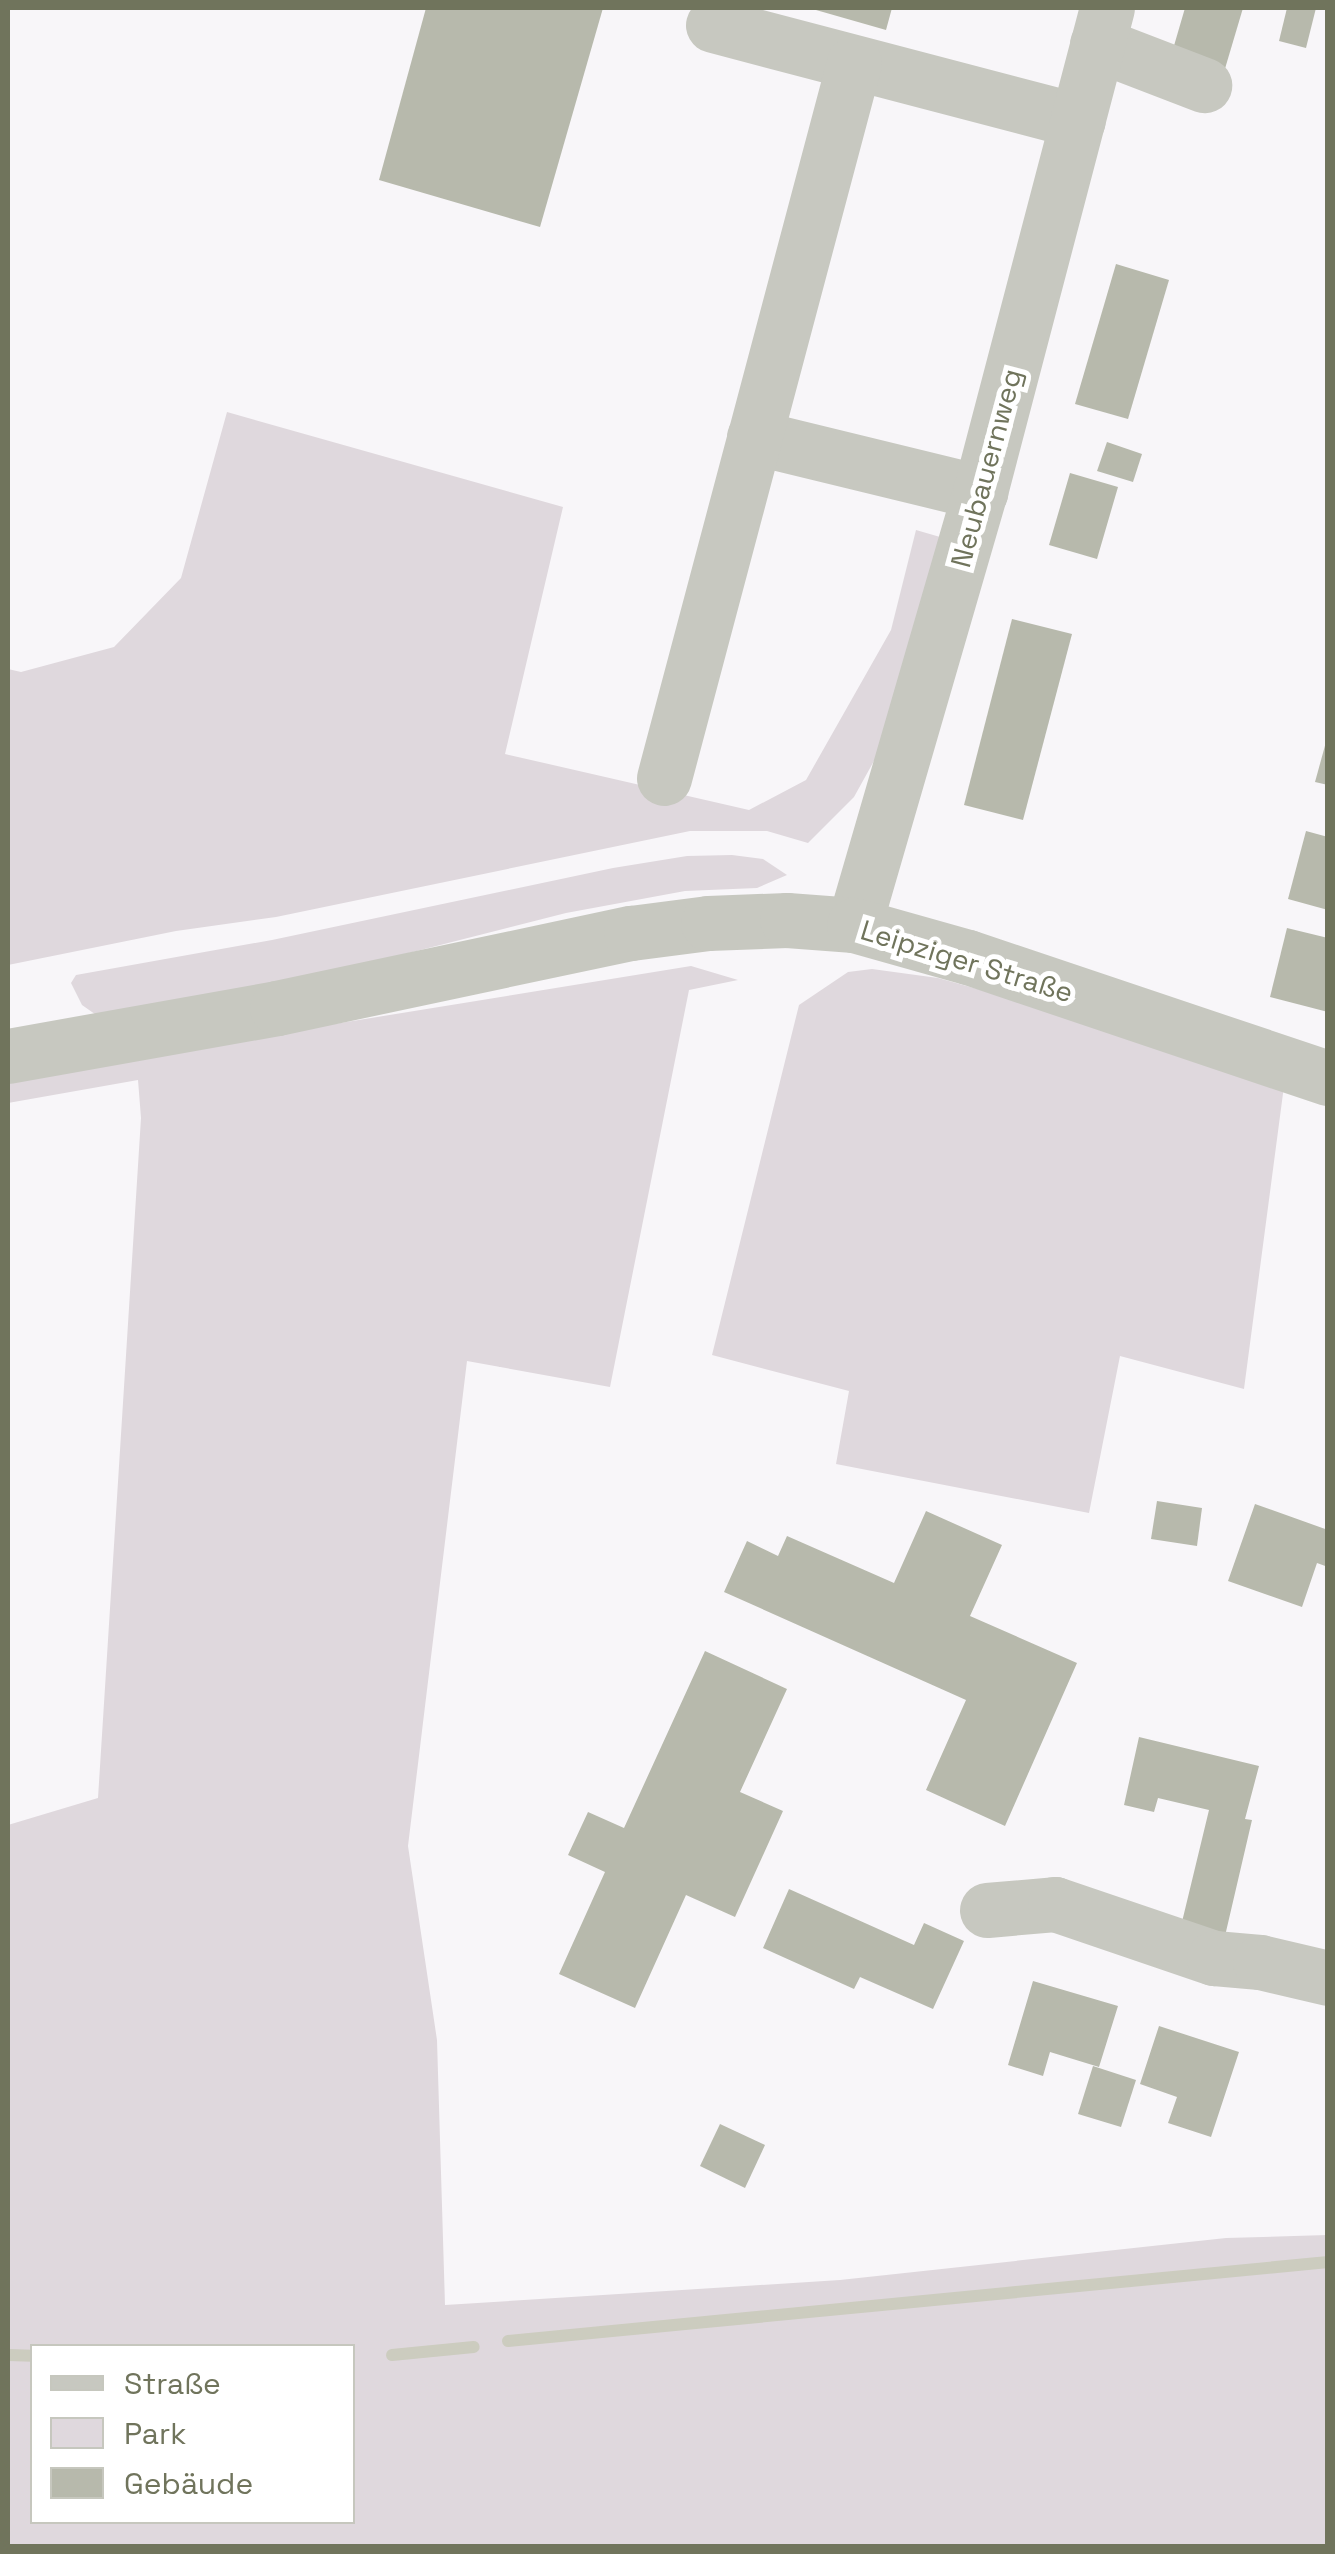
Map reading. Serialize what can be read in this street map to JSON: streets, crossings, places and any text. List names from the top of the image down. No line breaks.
{"streets":{"street":["Neubauernweg","Leipziger Straße"]},"crossings":[["Neubauernweg","Leipziger Straße"]],"legend":["Straße","Park","Gebäude"]}
